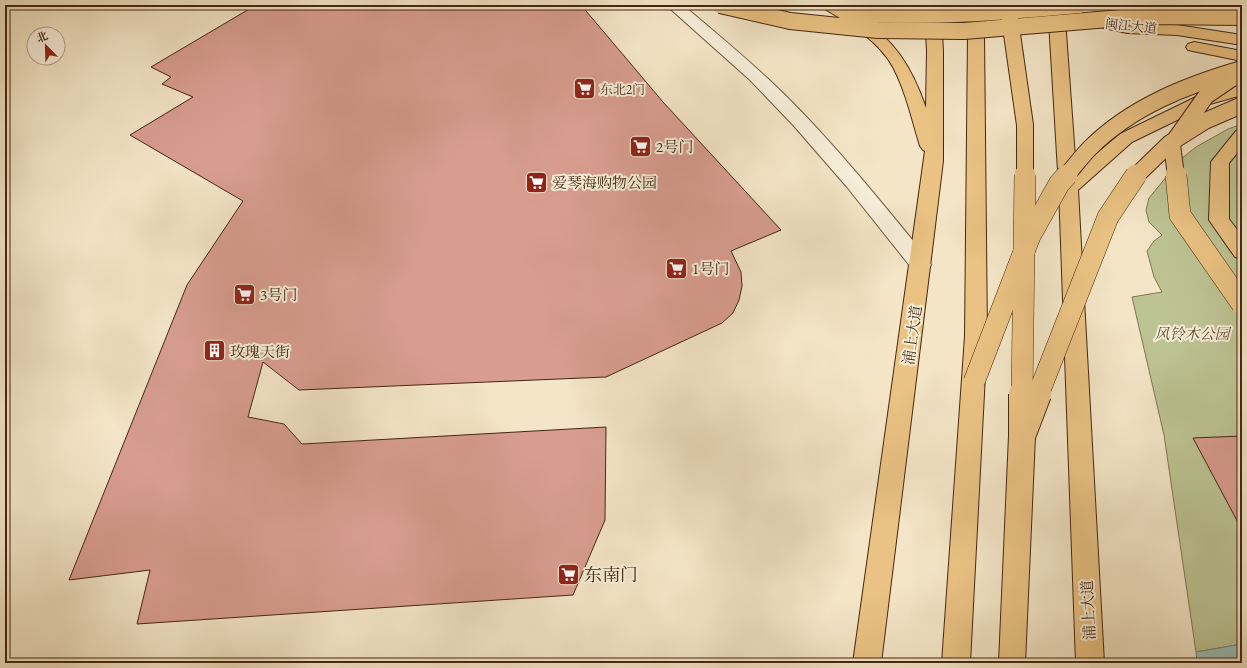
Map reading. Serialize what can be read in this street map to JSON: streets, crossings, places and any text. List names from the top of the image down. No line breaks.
{"streets":{"main road":["闽江大道","浦上大道"]},"crossings":[["闽江大道","浦上大道"]],"parks":["风铃木公园"],"places":{"supermarket":["东北2门","2号门","爱琴海购物公园","1号门","3号门","东南门"],"building":["玫瑰天街"]},"north":"top left"}
